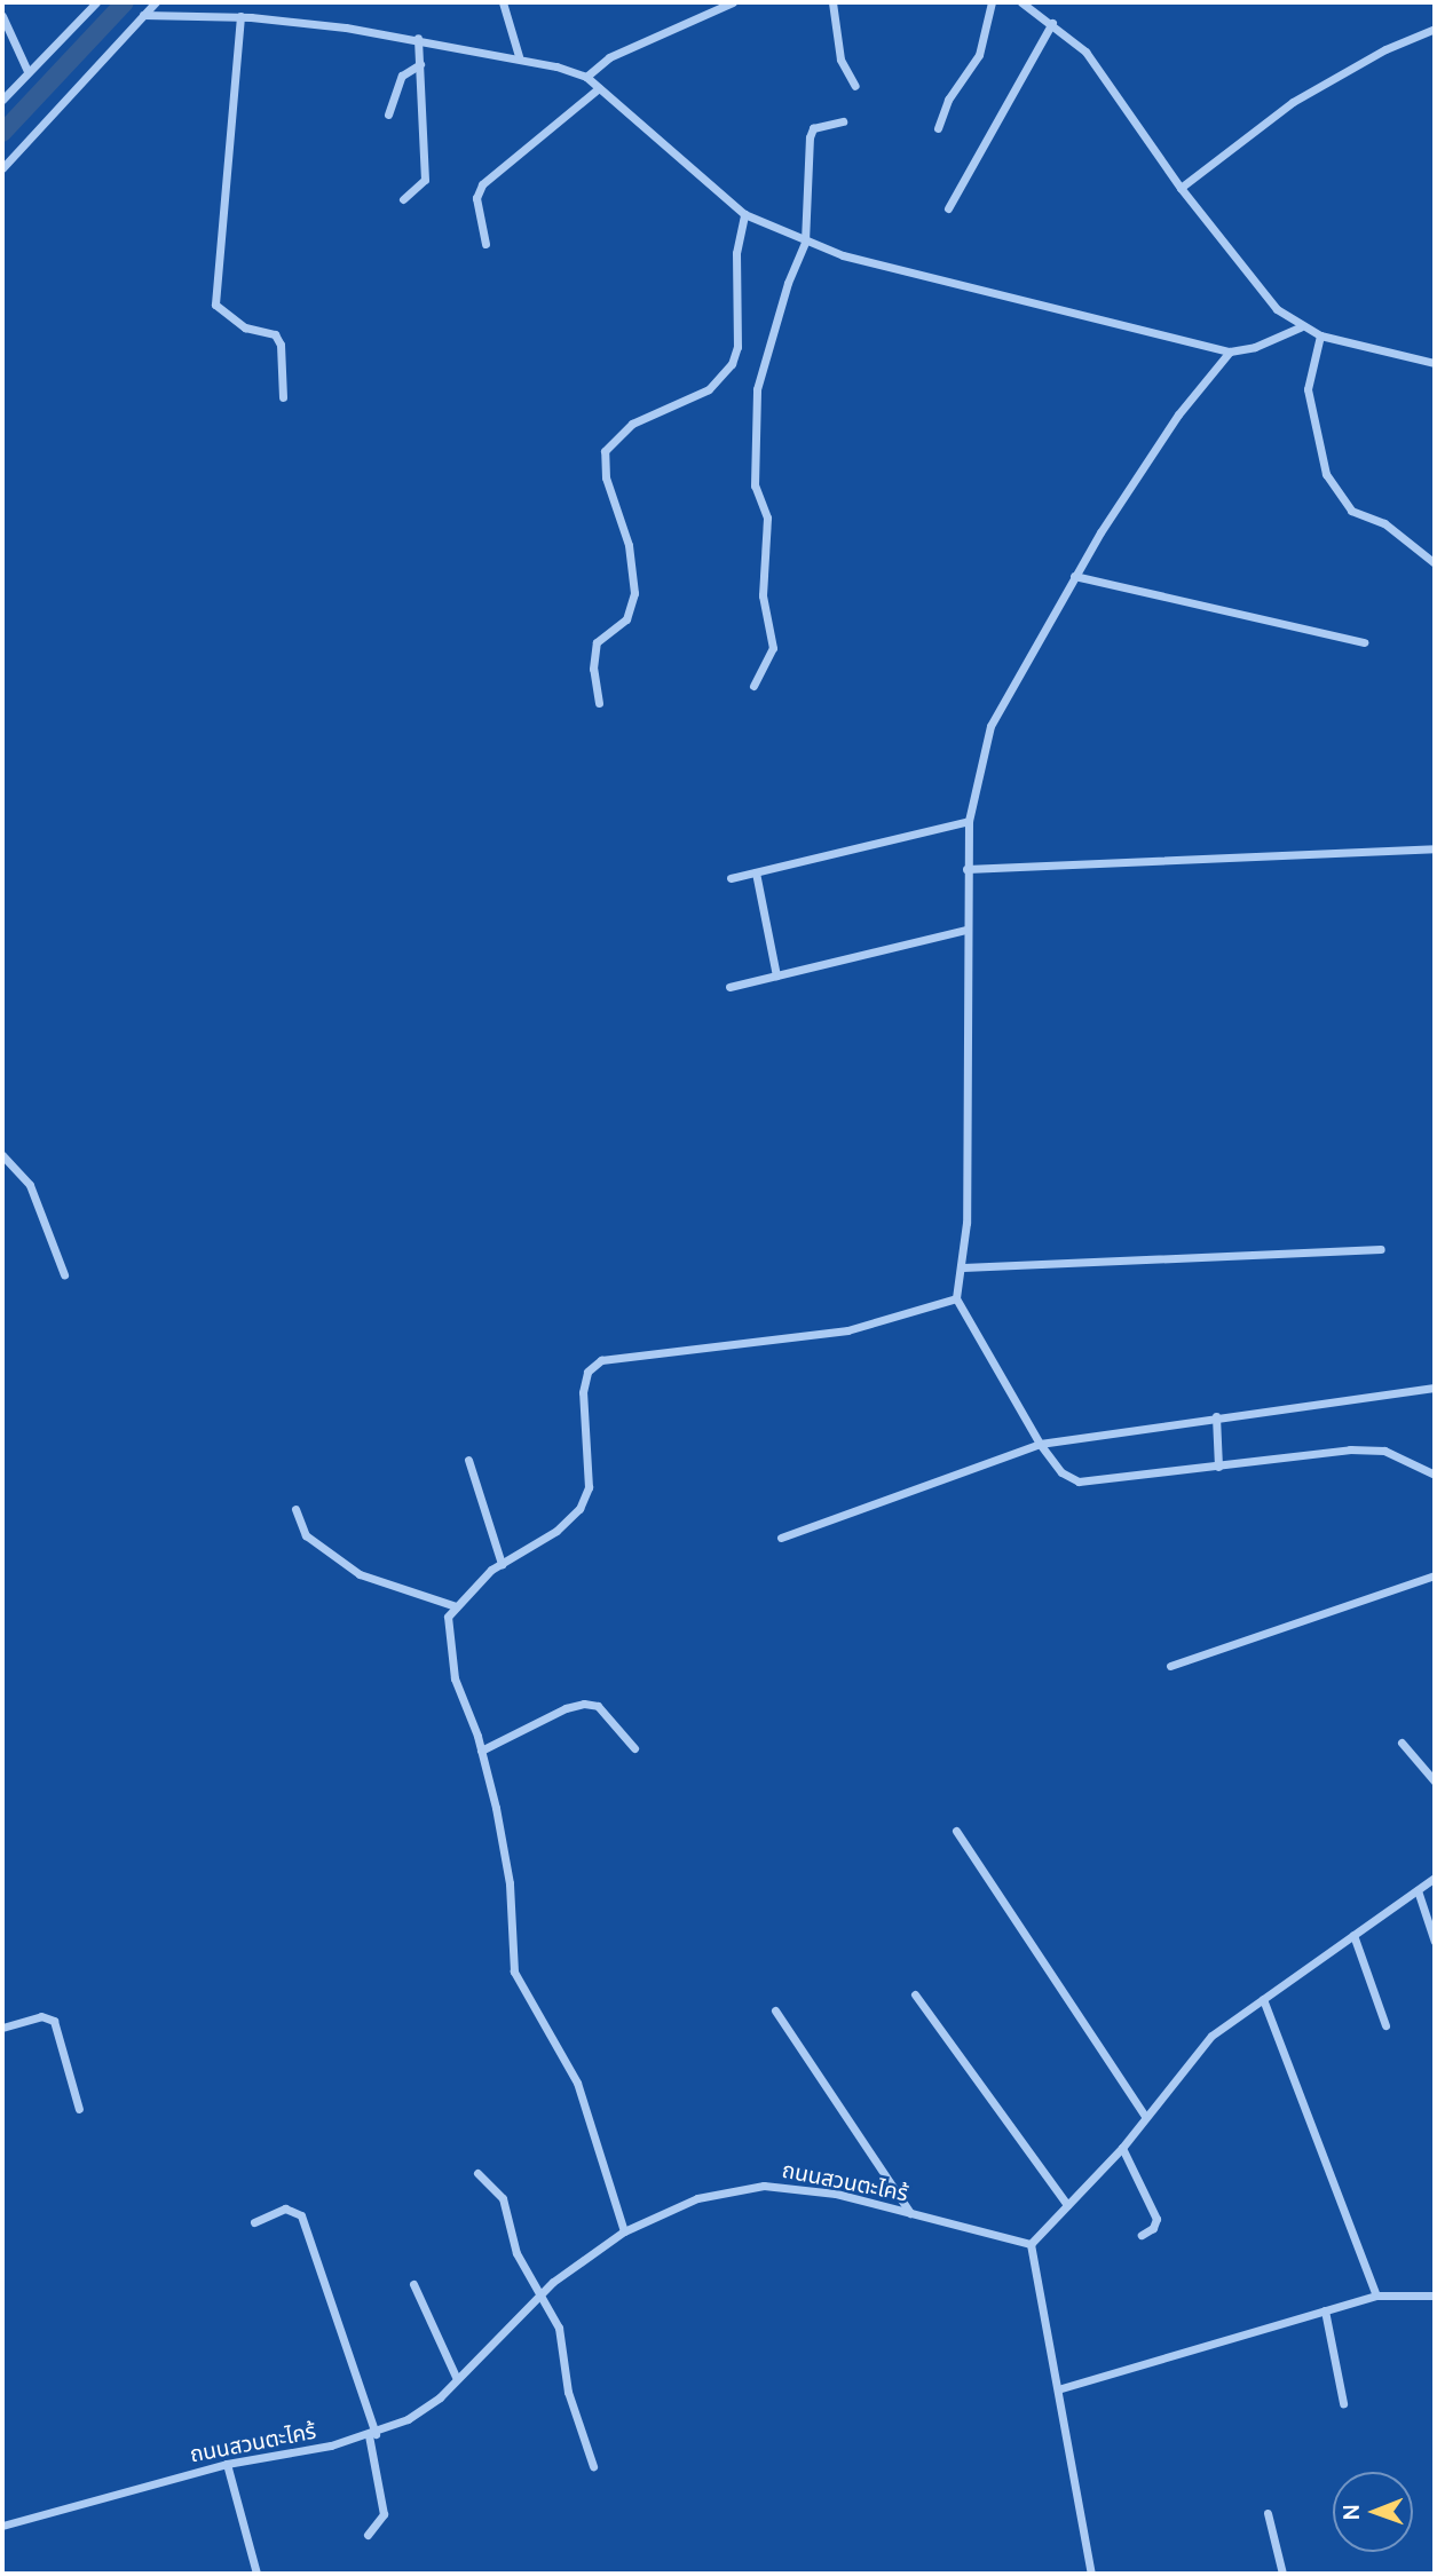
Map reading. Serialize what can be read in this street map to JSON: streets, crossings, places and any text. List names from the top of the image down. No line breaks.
{"streets":{"street":["ถนนสวนตะไคร้"]},"north":"left"}
